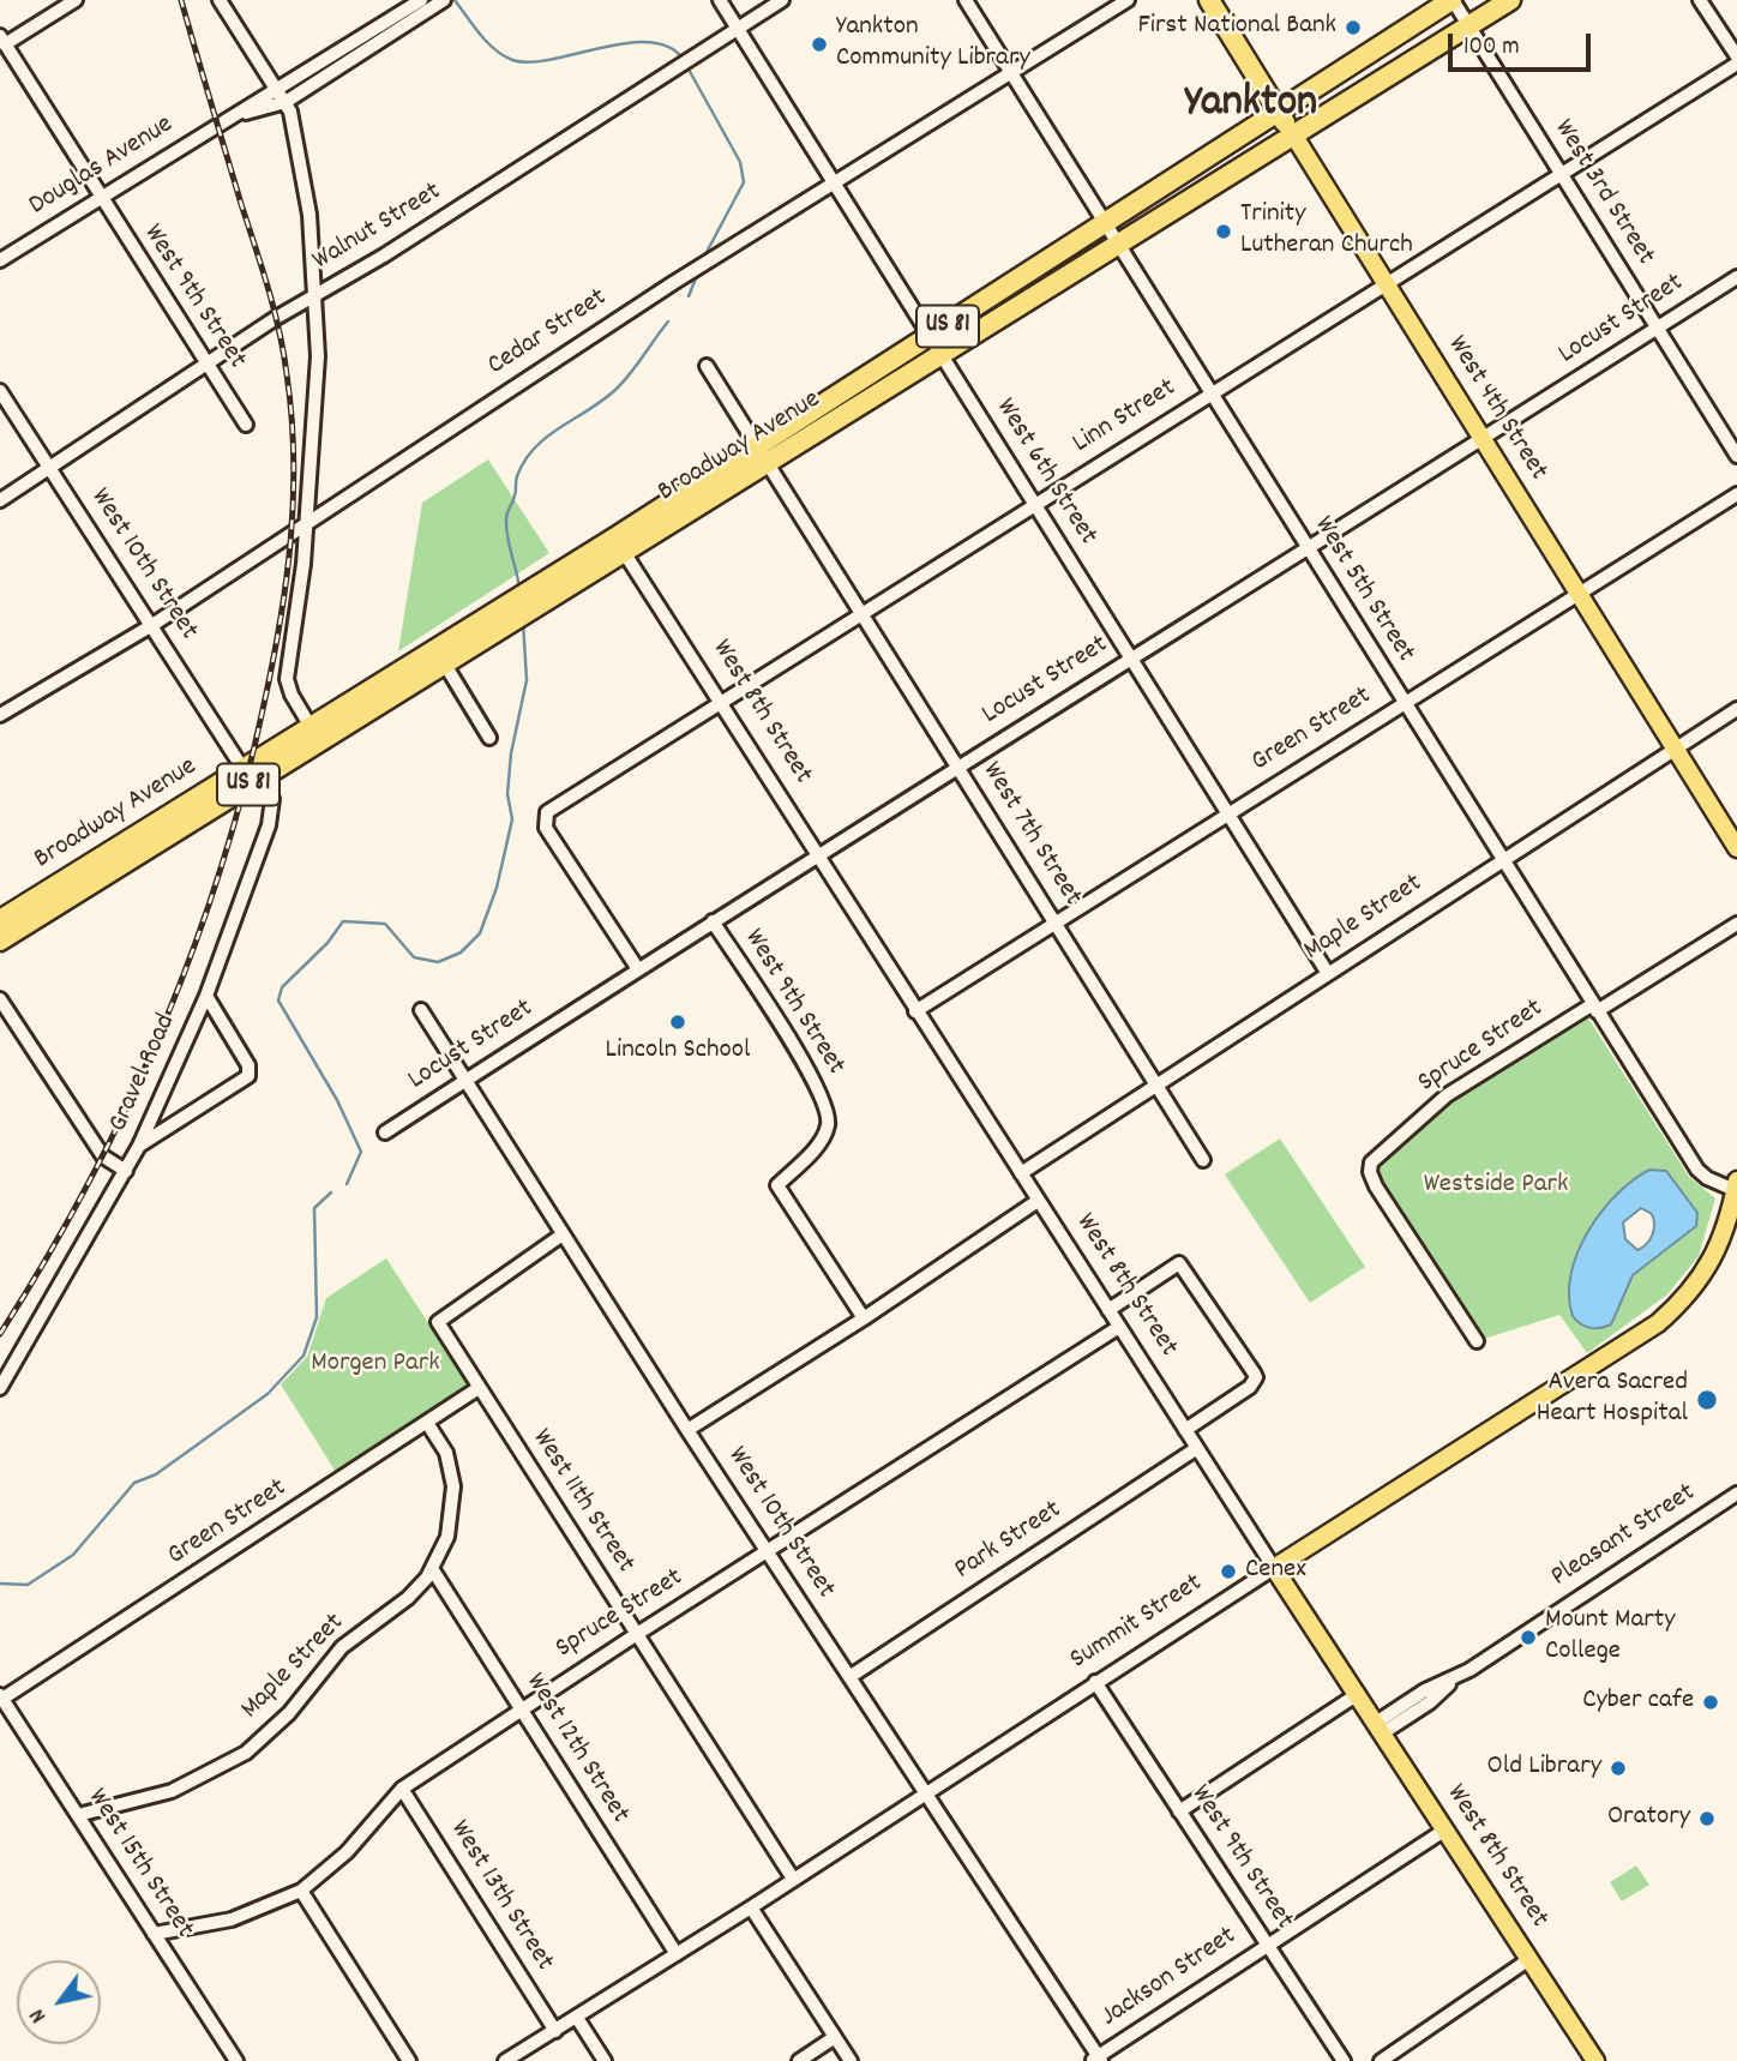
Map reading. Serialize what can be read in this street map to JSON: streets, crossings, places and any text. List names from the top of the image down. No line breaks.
{"streets":{"highway":["US 81","West 4th Street","Broadway Avenue"],"main road":["West 8th Street","Summit Street"],"street":["Douglas Avenue","West 3rd Street","Walnut Street","West 9th Street","Locust Street","Cedar Street","Linn Street","West 6th Street","West 10th Street","West 5th Street","Green Street","West 7th Street","Maple Street","Spruce Street","Gravel Road","West 11th Street","Pleasant Street","Park Street","West 12th Street","West 15th Street","West 13th Street","Jackson Street"]},"crossings":[["Douglas Avenue","West 9th Street"],["West 3rd Street","Locust Street"],["West 3rd Street","Linn Street"],["West 3rd Street","Broadway Avenue"],["Walnut Street","West 9th Street"],["Walnut Street","West 6th Street"],["Walnut Street","West 10th Street"],["West 9th Street","Locust Street"],["West 9th Street","Summit Street"],["West 9th Street","Jackson Street"],["Locust Street","West 4th Street"],["Locust Street","Linn Street"],["Locust Street","West 6th Street"],["Locust Street","West 10th Street"],["Locust Street","West 5th Street"],["Locust Street","West 8th Street"],["Locust Street","West 7th Street"],["Cedar Street","West 6th Street"],["Cedar Street","West 10th Street"],["Cedar Street","West 5th Street"],["West 4th Street","Linn Street"],["West 4th Street","Broadway Avenue"],["West 4th Street","Green Street"],["West 4th Street","Maple Street"],["Linn Street","West 6th Street"],["Linn Street","West 5th Street"],["Linn Street","West 8th Street"],["Linn Street","West 7th Street"],["Broadway Avenue","West 6th Street"],["Broadway Avenue","West 10th Street"],["Broadway Avenue","West 5th Street"],["Broadway Avenue","West 8th Street"],["Broadway Avenue","West 7th Street"],["Broadway Avenue","Gravel Road"],["West 6th Street","Green Street"],["West 6th Street","Maple Street"],["West 10th Street","Spruce Street"],["West 10th Street","Gravel Road"],["West 10th Street","West 11th Street"],["West 10th Street","Park Street"],["West 10th Street","Summit Street"],["West 10th Street","Jackson Street"],["West 5th Street","Green Street"],["West 5th Street","Maple Street"],["West 5th Street","Spruce Street"],["West 5th Street","Summit Street"],["West 8th Street","Green Street"],["West 8th Street","Maple Street"],["West 8th Street","Spruce Street"],["West 8th Street","Pleasant Street"],["West 8th Street","Park Street"],["West 8th Street","Summit Street"],["West 8th Street","Jackson Street"],["Green Street","West 7th Street"],["Green Street","Maple Street"],["Green Street","West 11th Street"],["Green Street","West 15th Street"],["West 7th Street","Maple Street"],["Maple Street","West 12th Street"],["Maple Street","West 15th Street"],["Spruce Street","West 11th Street"],["Spruce Street","West 12th Street"],["Spruce Street","West 15th Street"],["Spruce Street","West 13th Street"],["West 11th Street","Summit Street"],["Summit Street","West 12th Street"],["Summit Street","West 13th Street"]],"districts":["Yankton"],"parks":["Westside Park","Morgen Park"],"places":["First National Bank","Yankton Community Library","Trinity Lutheran Church","Lincoln School","Avera Sacred Heart Hospital","Cenex","Mount Marty College","Cyber cafe","Old Library","Oratory"],"scale_bar":"100 m","north":"bottom left"}
